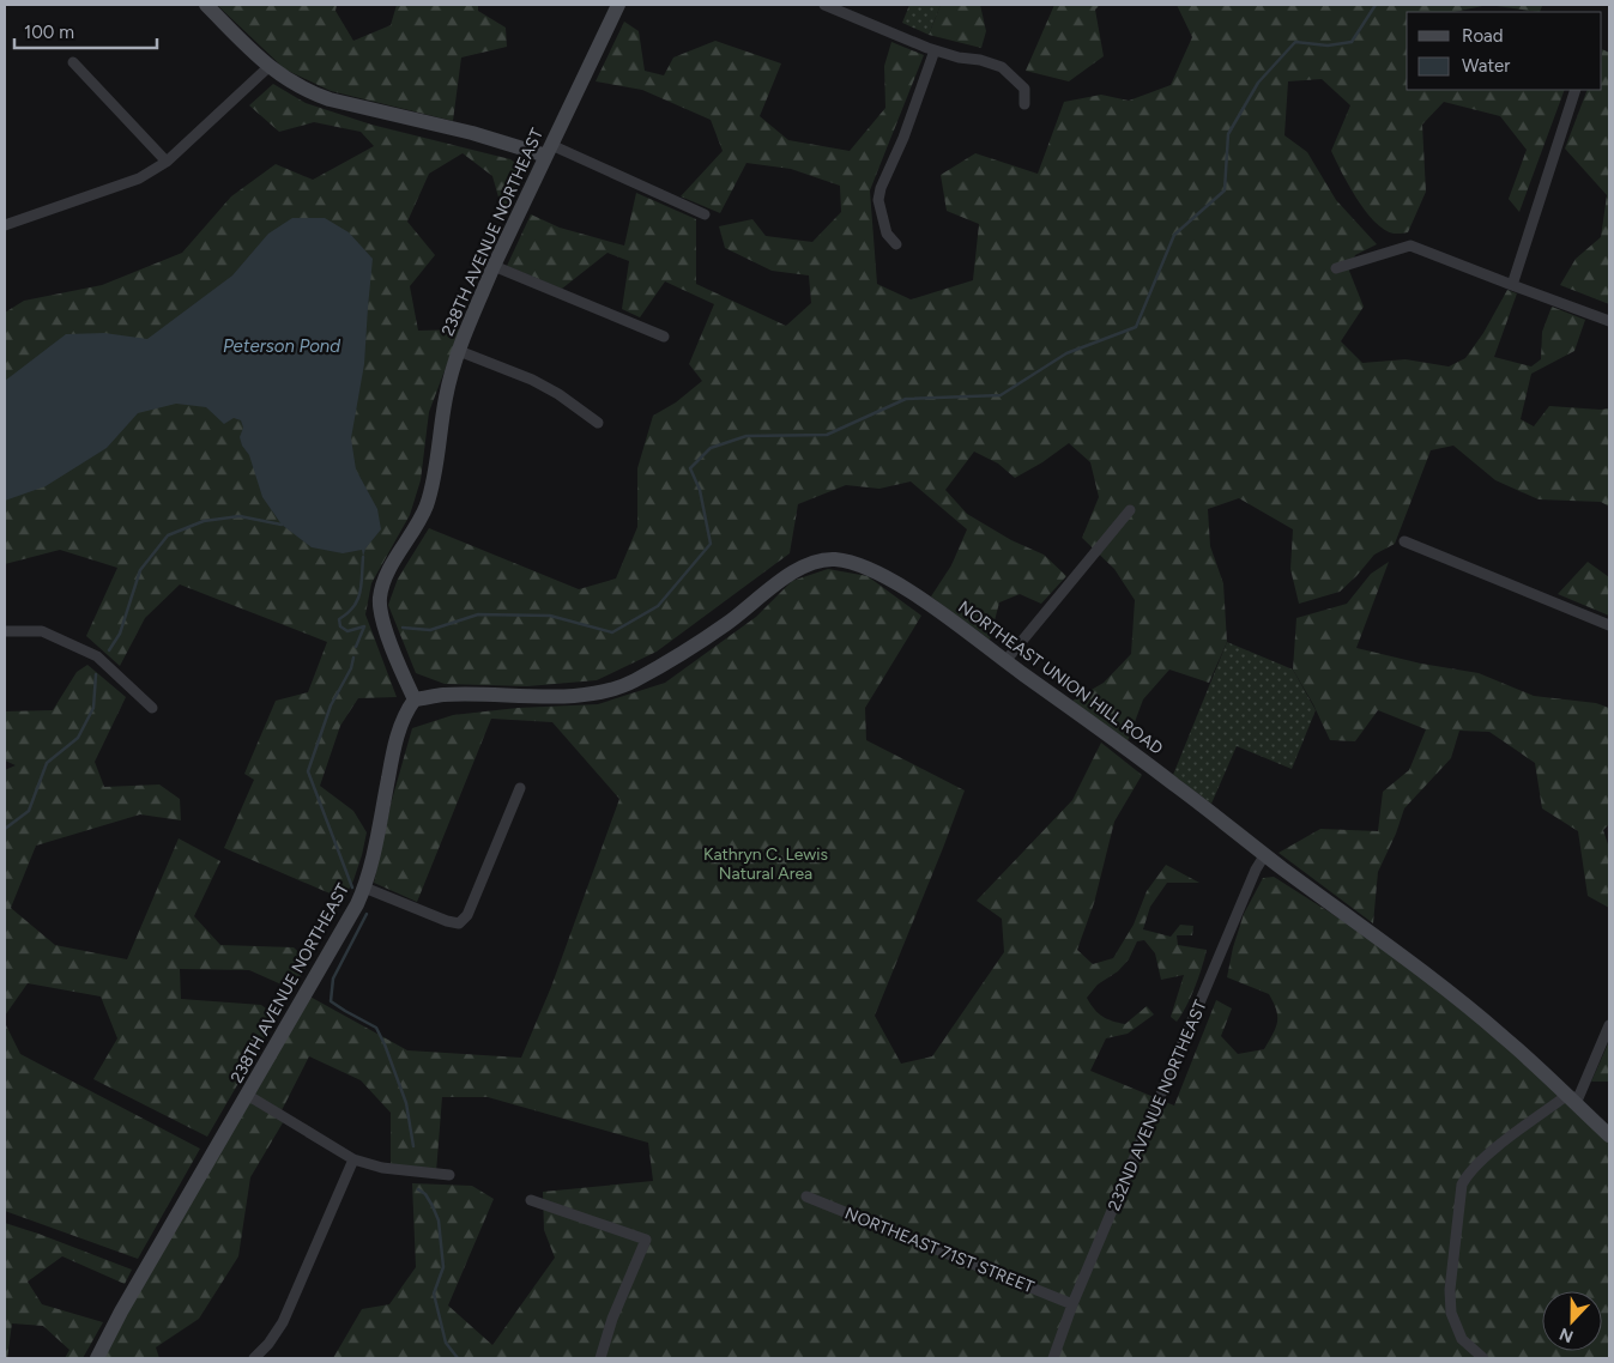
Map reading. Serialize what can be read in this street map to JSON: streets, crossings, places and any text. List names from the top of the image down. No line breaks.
{"streets":{"street":["238TH AVENUE NORTHEAST","NORTHEAST UNION HILL ROAD","232ND AVENUE NORTHEAST","NORTHEAST 71ST STREET"]},"crossings":[["238TH AVENUE NORTHEAST","NORTHEAST UNION HILL ROAD"],["NORTHEAST UNION HILL ROAD","232ND AVENUE NORTHEAST"],["232ND AVENUE NORTHEAST","NORTHEAST 71ST STREET"]],"water":["Peterson Pond"],"parks":["Kathryn C. Lewis Natural Area"],"legend":["Road","Water"],"scale_bar":"100 m","north":"bottom"}
